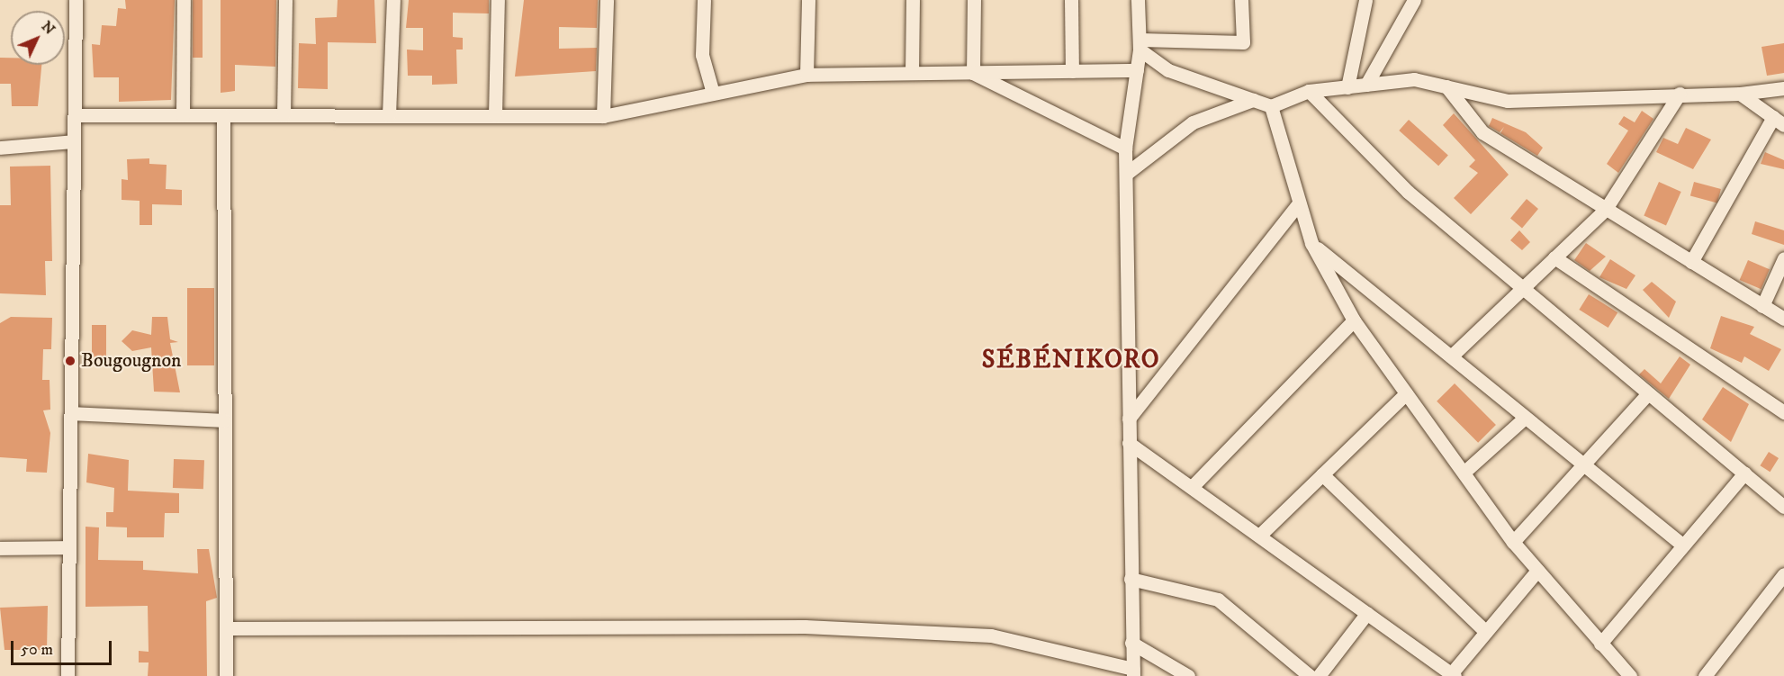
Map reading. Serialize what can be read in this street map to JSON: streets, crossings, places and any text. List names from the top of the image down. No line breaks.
{"districts":["SÉBÉNIKORO"],"places":["Bougougnon"],"scale_bar":"50 m","north":"top right"}
